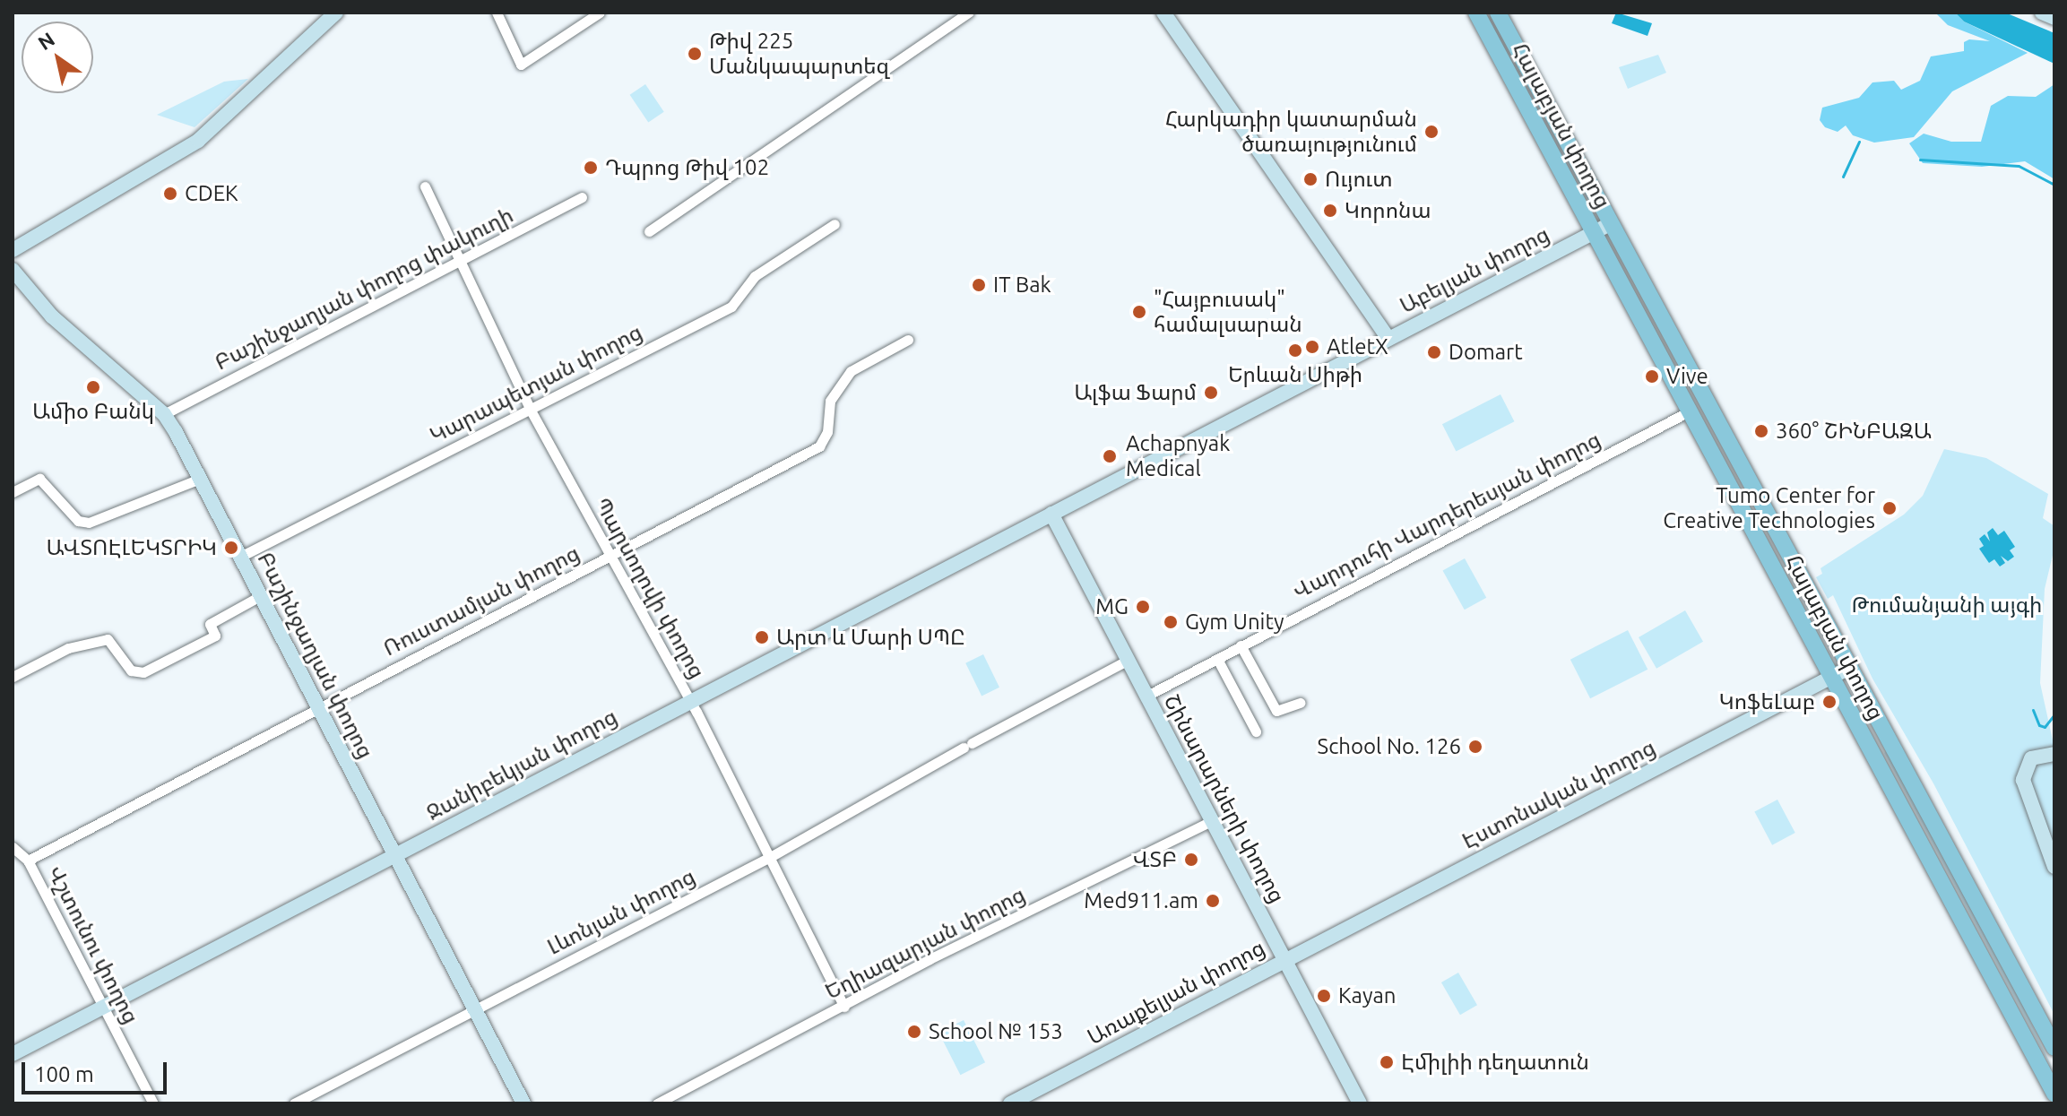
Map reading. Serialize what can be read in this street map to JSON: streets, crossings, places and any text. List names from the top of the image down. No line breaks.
{"streets":{"main road":["Հալաբյան փողոց","Աբելյան փողոց","Բաշինջաղյան փողոց","Ջանիբեկյան փողոց","Էստոնական փողոց","Շինարարների փողոց","Առաքելյան փողոց"],"street":["Բաշինջաղյան փողոց փակուղի","Կարապետյան փողոց","Վարդուհի Վարդերեսյան փողոց","Պարսողովի փողոց","Ռուստամյան փողոց","Լևոնյան փողոց","Եղիազարյան փողոց","Վշտունու փողոց"]},"crossings":[["Հալաբյան փողոց","Աբելյան փողոց"],["Հալաբյան փողոց","Վարդուհի Վարդերեսյան փողոց"],["Հալաբյան փողոց","Էստոնական փողոց"],["Աբելյան փողոց","Ջանիբեկյան փողոց"],["Աբելյան փողոց","Շինարարների փողոց"],["Բաշինջաղյան փողոց փակուղի","Պարսողովի փողոց"],["Բաշինջաղյան փողոց փակուղի","Բաշինջաղյան փողոց"],["Կարապետյան փողոց","Պարսողովի փողոց"],["Կարապետյան փողոց","Բաշինջաղյան փողոց"],["Վարդուհի Վարդերեսյան փողոց","Շինարարների փողոց"],["Պարսողովի փողոց","Ռուստամյան փողոց"],["Պարսողովի փողոց","Ջանիբեկյան փողոց"],["Պարսողովի փողոց","Լևոնյան փողոց"],["Պարսողովի փողոց","Եղիազարյան փողոց"],["Ռուստամյան փողոց","Բաշինջաղյան փողոց"],["Ռուստամյան փողոց","Վշտունու փողոց"],["Բաշինջաղյան փողոց","Ջանիբեկյան փողոց"],["Բաշինջաղյան փողոց","Լևոնյան փողոց"],["Ջանիբեկյան փողոց","Շինարարների փողոց"],["Ջանիբեկյան փողոց","Վշտունու փողոց"],["Էստոնական փողոց","Շինարարների փողոց"],["Էստոնական փողոց","Առաքելյան փողոց"],["Շինարարների փողոց","Լևոնյան փողոց"],["Շինարարների փողոց","Եղիազարյան փողոց"],["Շինարարների փողոց","Առաքելյան փողոց"]],"parks":["Թումանյանի այգի"],"places":["Թիվ 225 Մանկապարտեզ","Հարկադիր կատարման ծառայությունում","Դպրոց Թիվ 102","Ույուտ","CDEK","Կորոնա","IT Bak","\"Հայբուսակ\" համալսարան","AtletX","Երևան Սիթի","Domart","Vive","Ամիօ Բանկ","Ալֆա Ֆարմ","360° ՇԻՆԲԱԶԱ","Achapnyak Medical","Tumo Center for Creative Technologies","ԱՎՏՈԷԼԵԿՏՐԻԿ","MG","Gym Unity","Արտ և Մարի ՍՊԸ","ԿոֆեԼաբ","School No. 126","ՎՏԲ","Med911.am","Kayan","School № 153","Էմիլիի դեղատուն"],"scale_bar":"100 m","north":"top left"}
